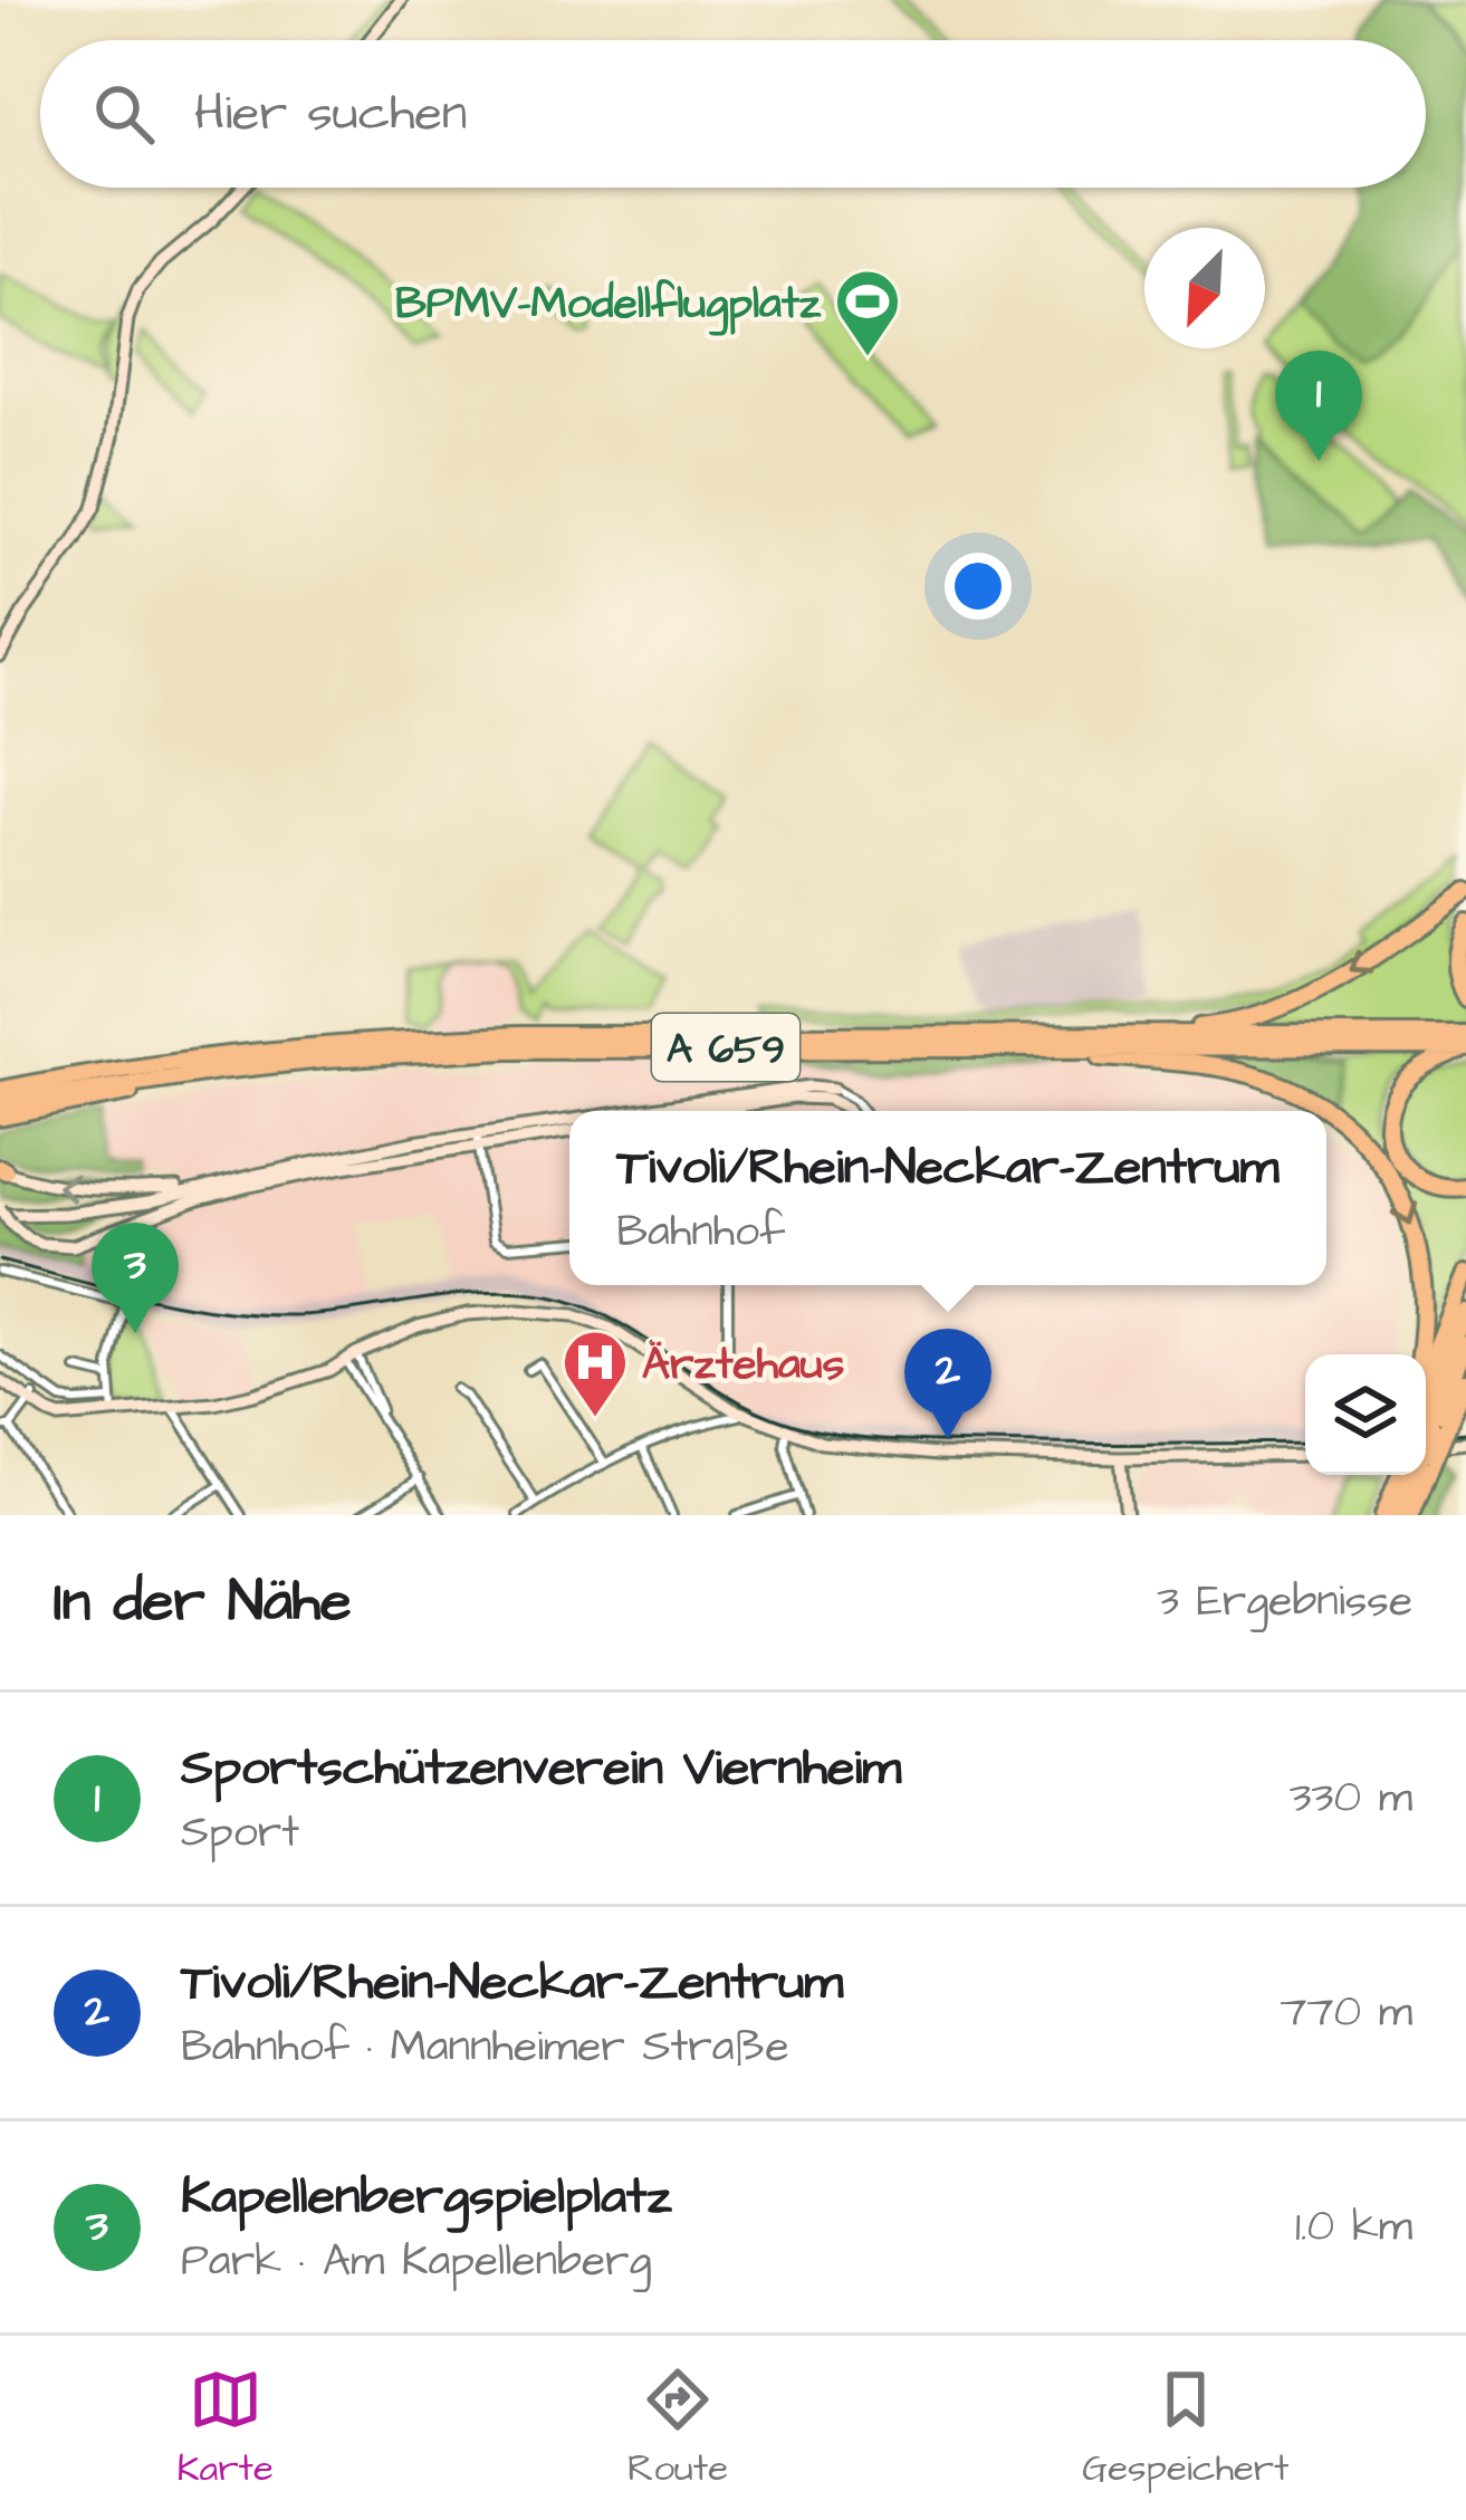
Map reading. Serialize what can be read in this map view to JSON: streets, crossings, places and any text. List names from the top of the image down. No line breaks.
{"streets":{"highway":["A 659"]},"places":{"sports":["BPMV-Modellflugplatz"],"hospital":["Ärztehaus"]},"north":"bottom left","page":{"search":"Hier suchen","pins":["1","3","2"],"popup":["Tivoli/Rhein-Neckar-Zentrum","Bahnhof"],"heading":["In der Nähe","3 Ergebnisse"],"list":[{"mark":"1","name":"Sportschützenverein Viernheim","note":"Sport","value":"330 m"},{"mark":"2","name":"Tivoli/Rhein-Neckar-Zentrum","note":"Bahnhof · Mannheimer Straße","value":"770 m"},{"mark":"3","name":"Kapellenbergspielplatz","note":"Park · Am Kapellenberg","value":"1.0 km"}],"nav":["Karte","Route","Gespeichert"]}}
